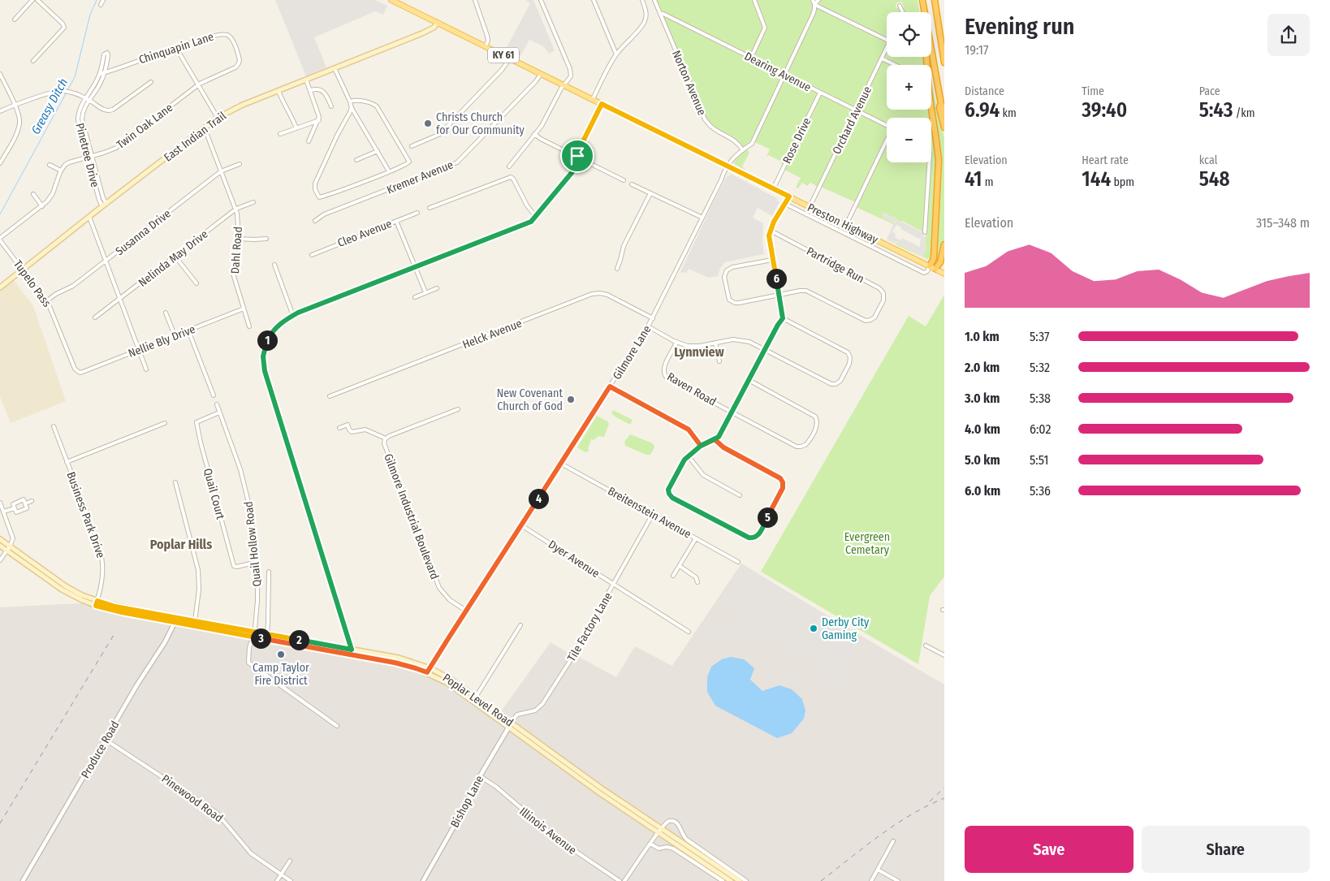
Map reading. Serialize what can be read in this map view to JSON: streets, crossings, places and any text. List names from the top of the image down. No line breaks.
{"streets":{"main road":["KY 61","East Indian Trail","Preston Highway","Poplar Level Road"],"street":["Chinquapin Lane","Dearing Avenue","Norton Avenue","Orchard Avenue","Twin Oak Lane","Rose Drive","Pinetree Drive","Kremer Avenue","Susanna Drive","Cleo Avenue","Dahl Road","Nelinda May Drive","Partridge Run","Tupelo Pass","Helck Avenue","Nellie Bly Drive","Gilmore Lane","Raven Road","Quail Court","Breitenstein Avenue","Business Park Drive","Gilmore Industrial Boulevard","Quail Hollow Road","Dyer Avenue","Tile Factory Lane","Produce Road","Pinewood Road","Bishop Lane","Illinois Avenue"]},"crossings":[["Chinquapin Lane","Twin Oak Lane"],["Chinquapin Lane","Pinetree Drive"],["Dearing Avenue","Norton Avenue"],["Dearing Avenue","Orchard Avenue"],["Dearing Avenue","Rose Drive"],["Orchard Avenue","Preston Highway"],["Twin Oak Lane","Pinetree Drive"],["East Indian Trail","Pinetree Drive"],["East Indian Trail","Preston Highway"],["East Indian Trail","Dahl Road"],["East Indian Trail","Tupelo Pass"],["Rose Drive","Preston Highway"],["Kremer Avenue","Preston Highway"],["Preston Highway","Gilmore Lane"],["Susanna Drive","Dahl Road"],["Susanna Drive","Tupelo Pass"],["Dahl Road","Nelinda May Drive"],["Dahl Road","Nellie Bly Drive"],["Tupelo Pass","Nellie Bly Drive"],["Helck Avenue","Gilmore Lane"],["Gilmore Lane","Breitenstein Avenue"],["Gilmore Lane","Gilmore Industrial Boulevard"],["Gilmore Lane","Dyer Avenue"],["Gilmore Lane","Poplar Level Road"],["Quail Court","Quail Hollow Road"],["Breitenstein Avenue","Tile Factory Lane"],["Business Park Drive","Poplar Level Road"],["Quail Hollow Road","Poplar Level Road"],["Dyer Avenue","Tile Factory Lane"],["Tile Factory Lane","Poplar Level Road"],["Tile Factory Lane","Bishop Lane"],["Poplar Level Road","Produce Road"],["Poplar Level Road","Bishop Lane"],["Produce Road","Pinewood Road"],["Bishop Lane","Illinois Avenue"]],"districts":["Lynnview","Poplar Hills"],"water":["Greasy Ditch"],"parks":["Evergreen Cemetary"],"places":["Christs Church for Our Community","New Covenant Church of God","Derby City Gaming","Camp Taylor Fire District"],"page":{"heading":["Evening run","19:17"],"map_buttons":["+","−"],"stats":[["Distance","6.94 km"],["Time","39:40"],["Pace","5:43 /km"],["Elevation","41 m"],["Heart rate","144 bpm"],["kcal","548"]],"chart":["Elevation","315–348 m"],"pins":["6","1","4","5","3","2"],"list":[{"name":"1.0 km","note":"5:37"},{"name":"2.0 km","note":"5:32"},{"name":"3.0 km","note":"5:38"},{"name":"4.0 km","note":"6:02"},{"name":"5.0 km","note":"5:51"},{"name":"6.0 km","note":"5:36"}],"buttons":["Save","Share"]}}
